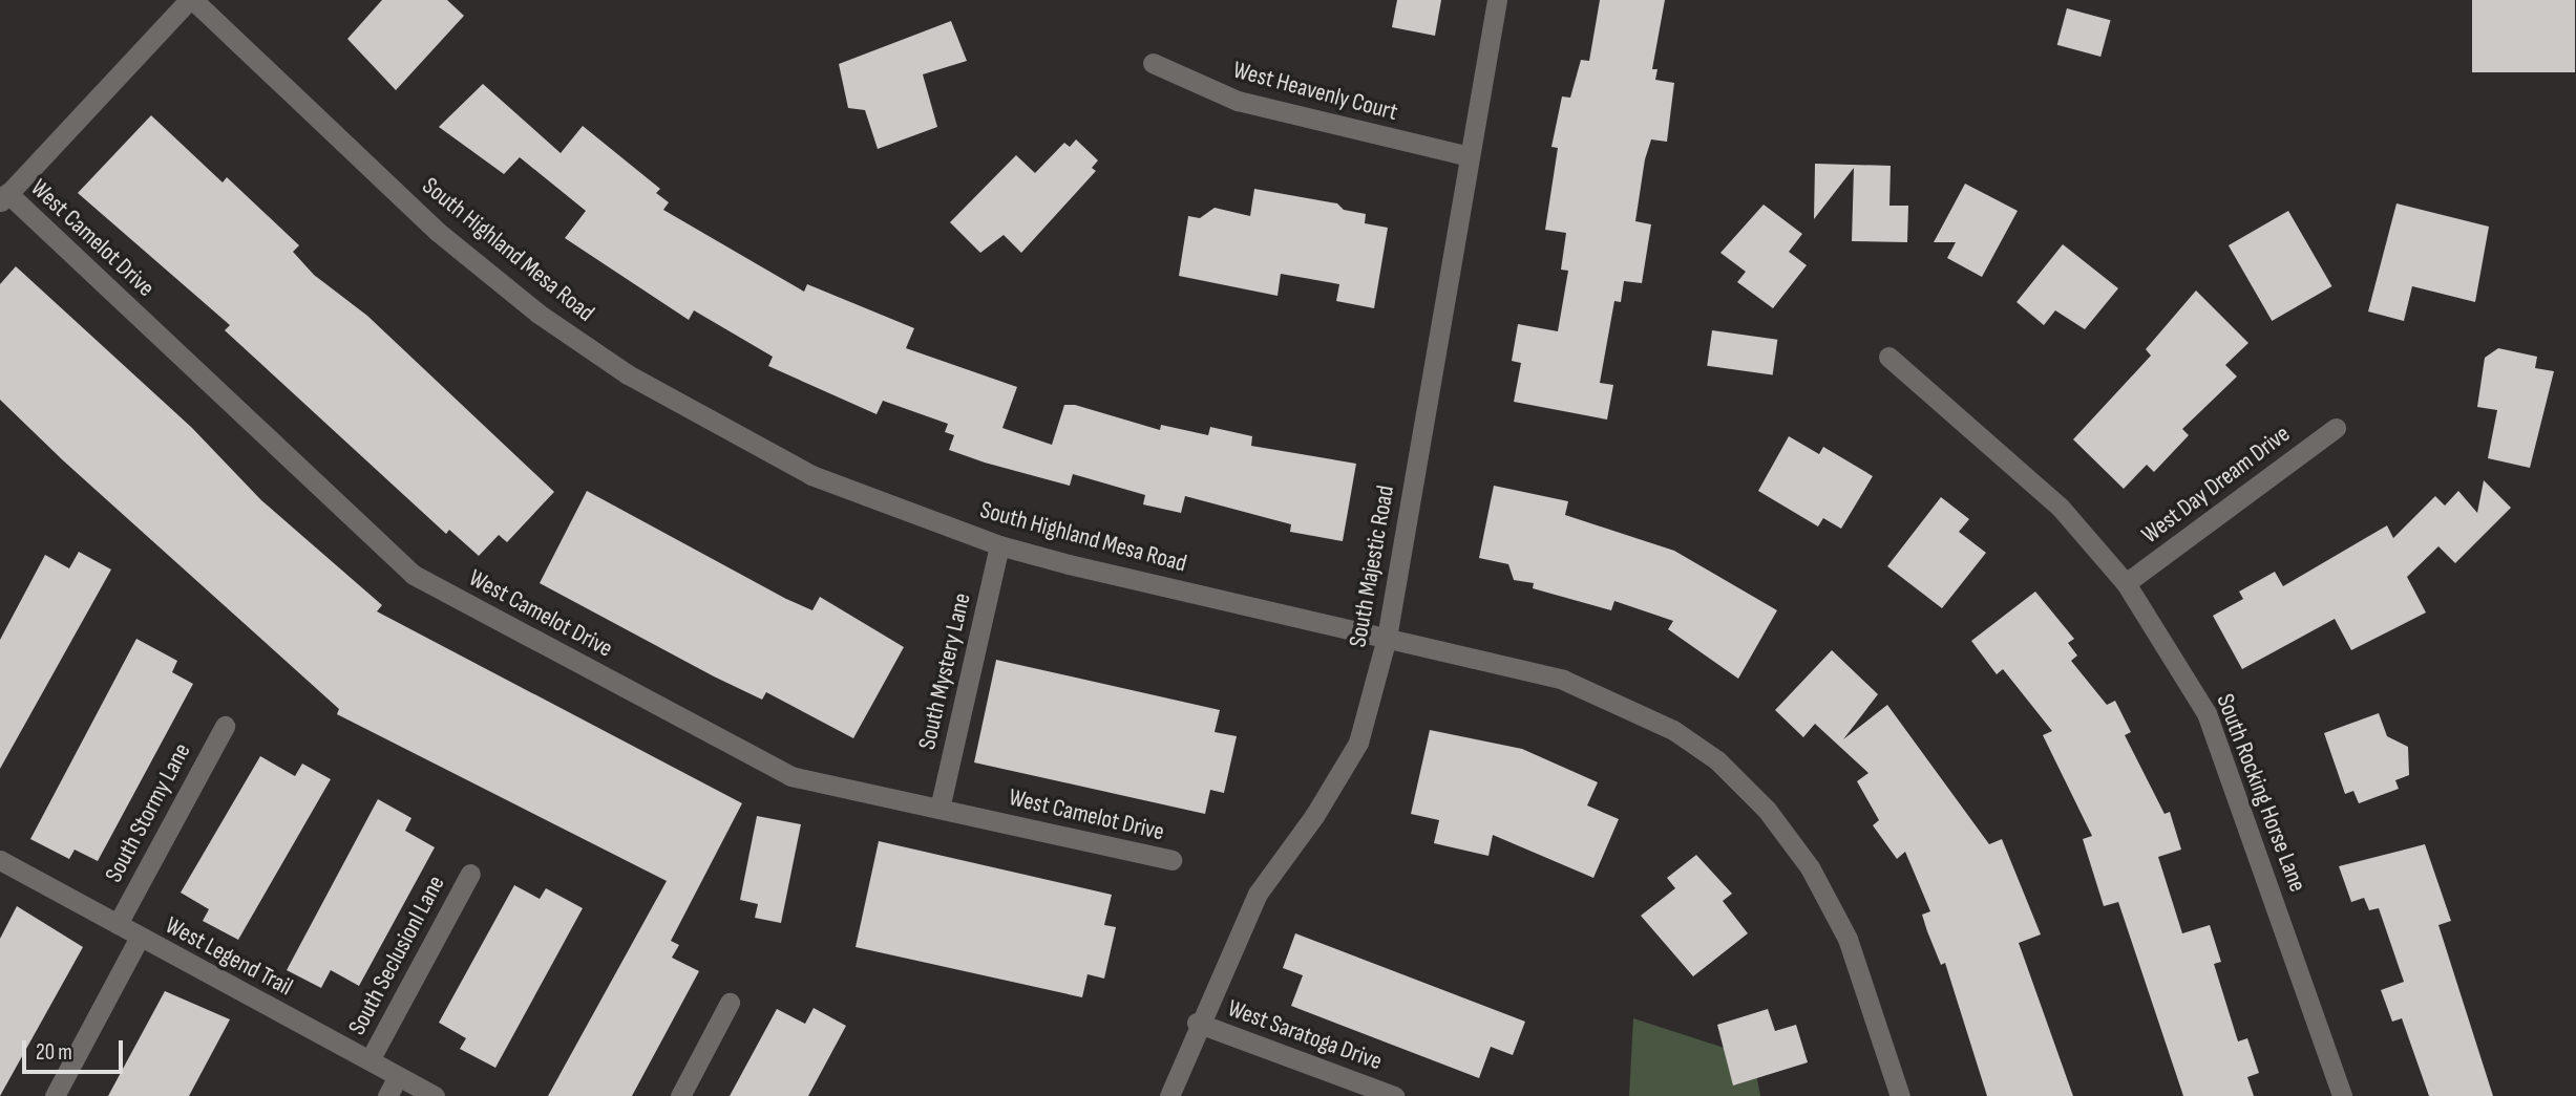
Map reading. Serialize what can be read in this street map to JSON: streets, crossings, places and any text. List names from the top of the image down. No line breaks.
{"streets":{"street":["West Heavenly Court","West Camelot Drive","South Highland Mesa Road","West Day Dream Drive","South Majestic Road","South Mystery Lane","South Rocking Horse Lane","South Stormy Lane","South Seclusionl Lane","West Legend Trail","West Saratoga Drive"]},"crossings":[["West Heavenly Court","South Majestic Road"],["West Camelot Drive","South Mystery Lane"],["South Highland Mesa Road","South Majestic Road"],["South Highland Mesa Road","South Mystery Lane"],["West Day Dream Drive","South Rocking Horse Lane"],["South Majestic Road","West Saratoga Drive"],["South Stormy Lane","West Legend Trail"],["South Seclusionl Lane","West Legend Trail"]],"scale_bar":"20 m"}
